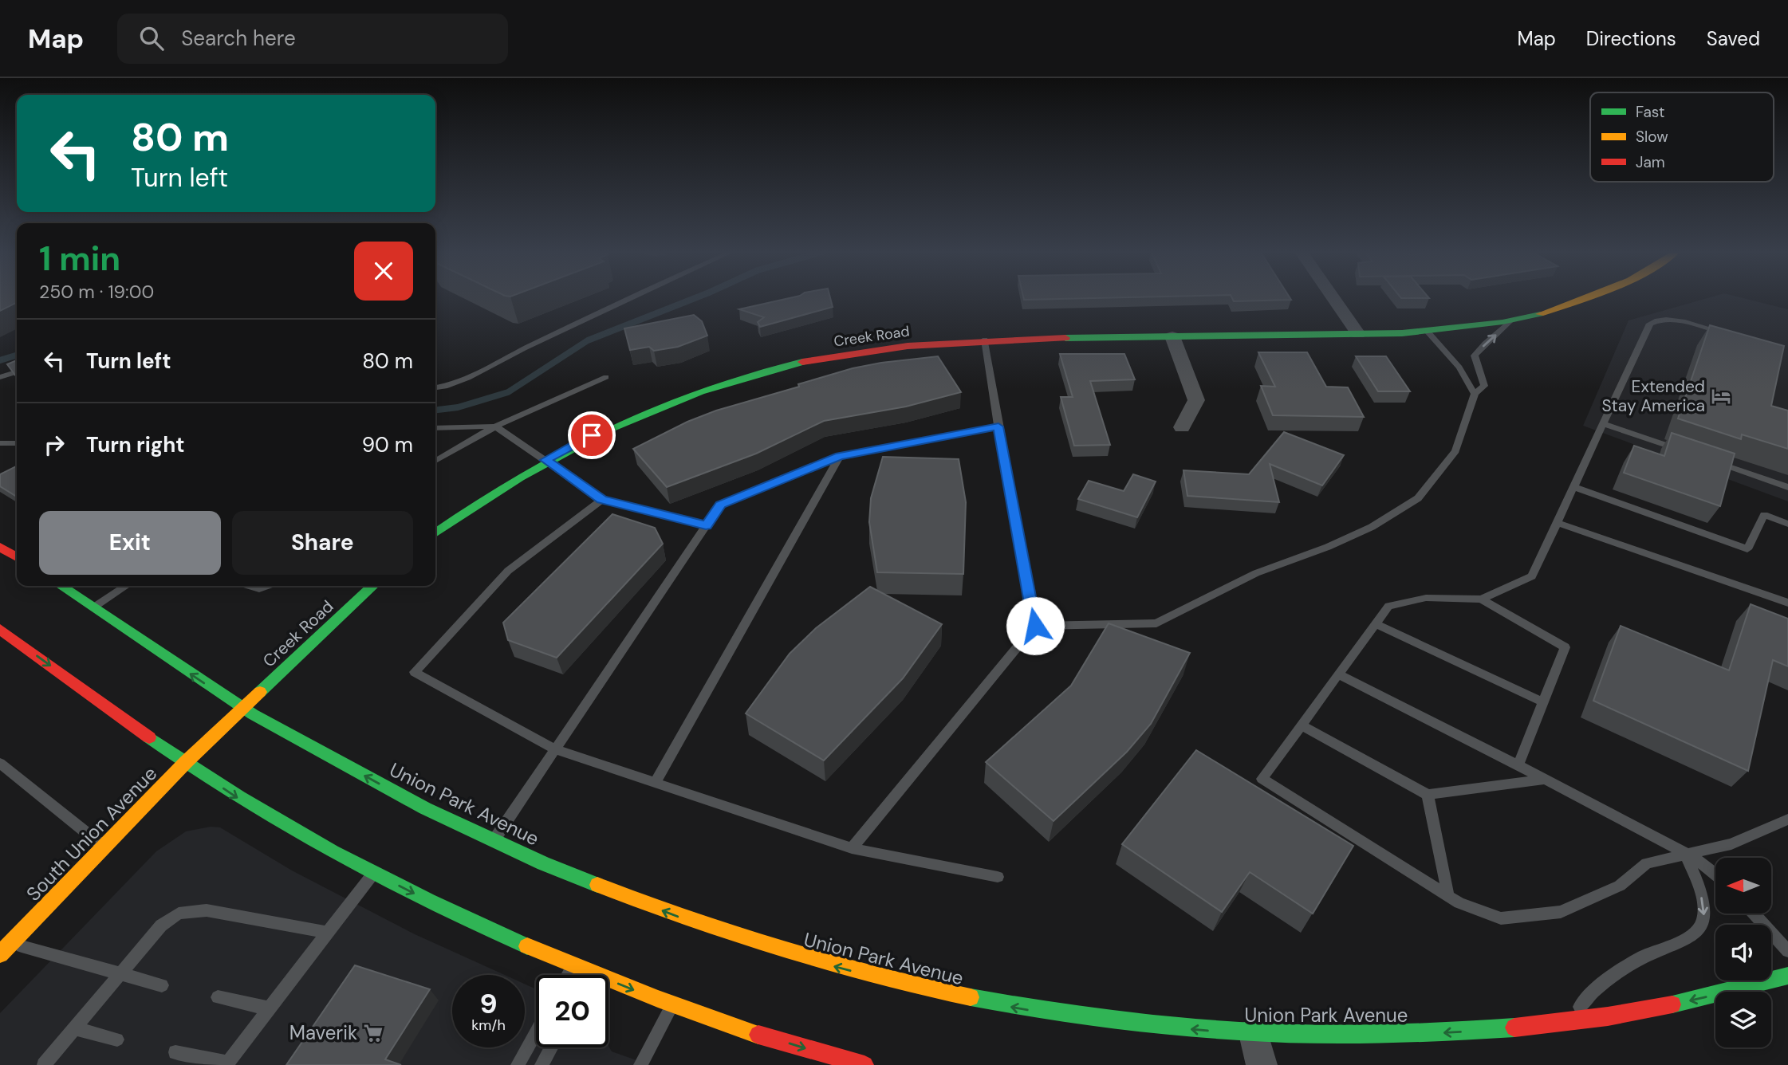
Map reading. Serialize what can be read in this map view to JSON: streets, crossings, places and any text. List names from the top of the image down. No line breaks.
{"streets":{"main road":["Creek Road","Union Park Avenue","South Union Avenue"]},"crossings":[["Creek Road","Union Park Avenue"],["Creek Road","South Union Avenue"]],"places":{"hotel":["Extended Stay America"],"supermarket":["Maverik"]},"legend":["Fast","Slow","Jam"],"north":"left","page":{"header":"Map","search":"Search here","nav":["Map","Directions","Saved"],"turn":["80 m","Turn left"],"heading":["1 min","250 m · 19:00"],"list":[{"name":"Turn left","value":"80 m"},{"name":"Turn right","value":"90 m"}],"buttons":["Exit","Share"],"speed":"9 km/h","limit":"20"}}
